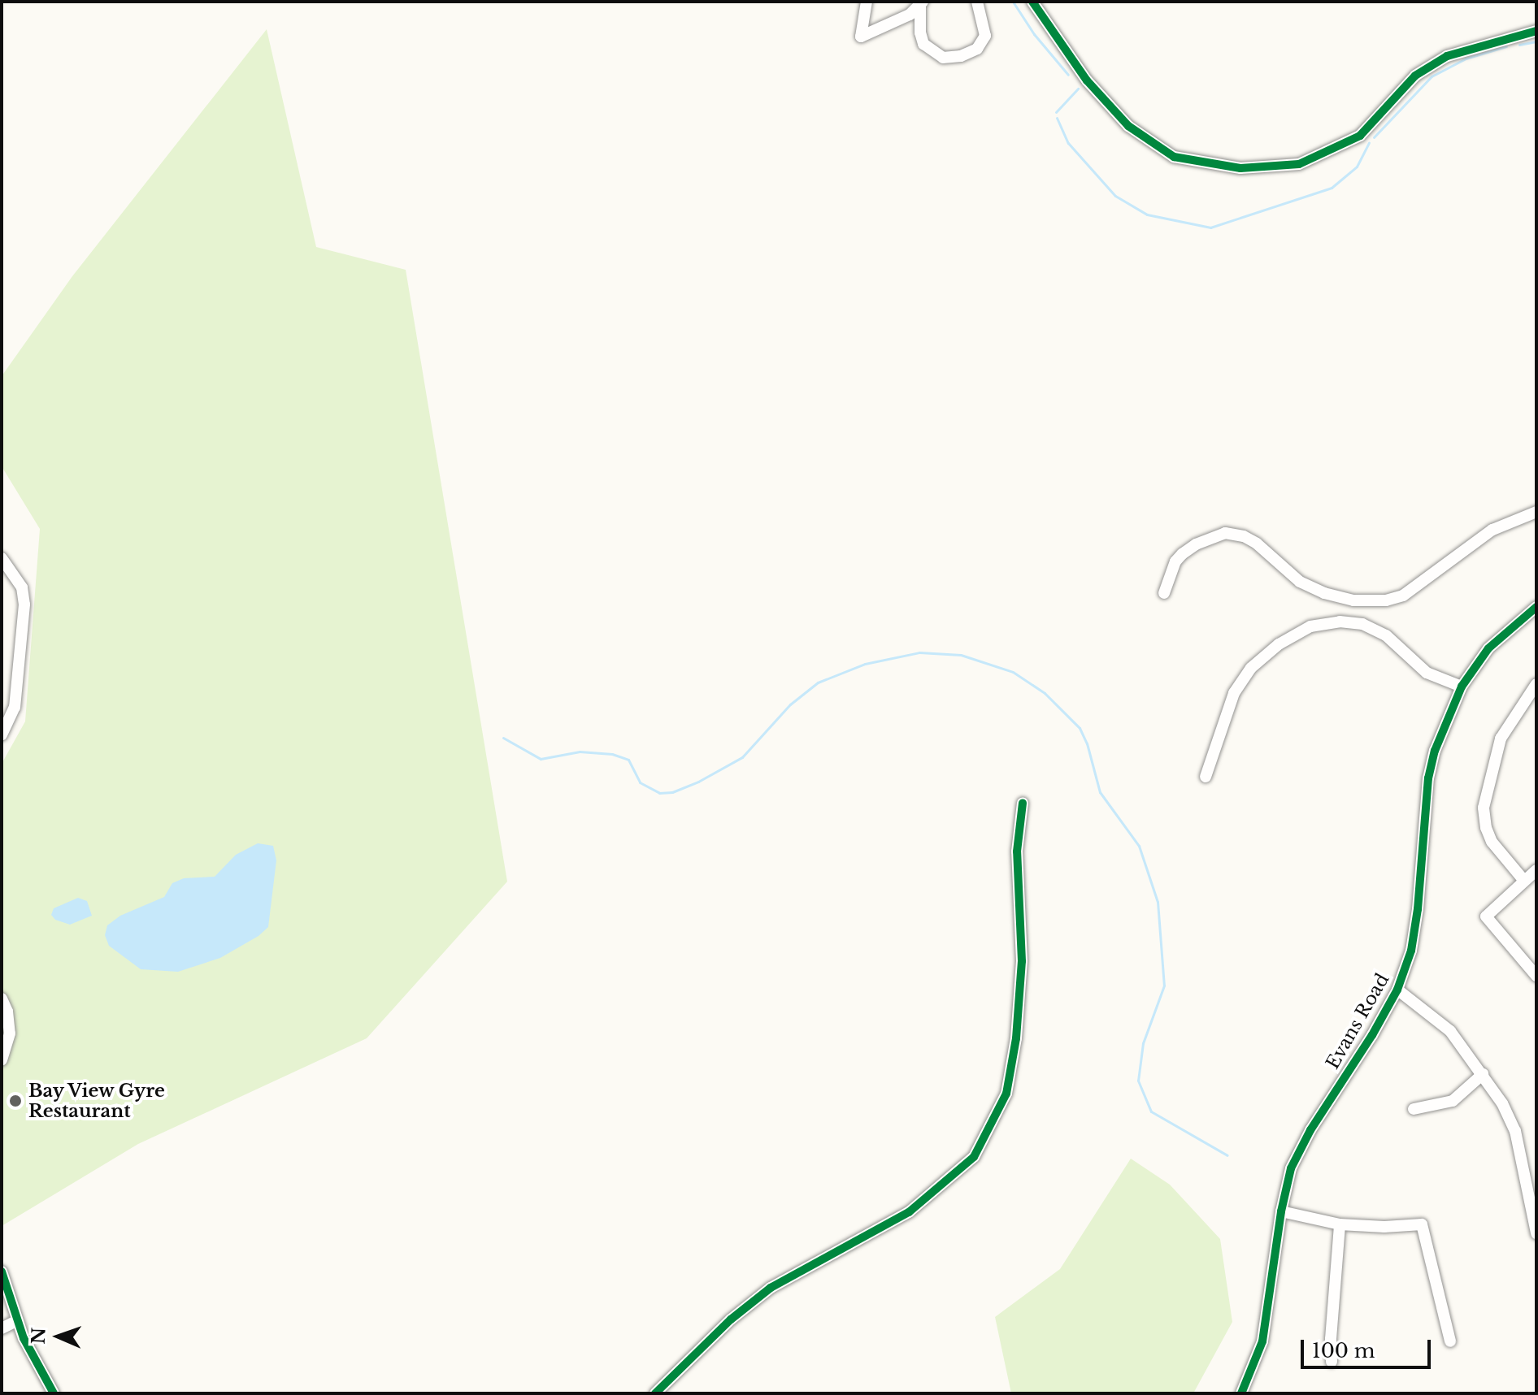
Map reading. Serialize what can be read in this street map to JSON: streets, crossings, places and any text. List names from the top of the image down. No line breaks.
{"streets":{"street":["Evans Road"]},"places":["Bay View Gyre Restaurant"],"scale_bar":"100 m","north":"left"}
